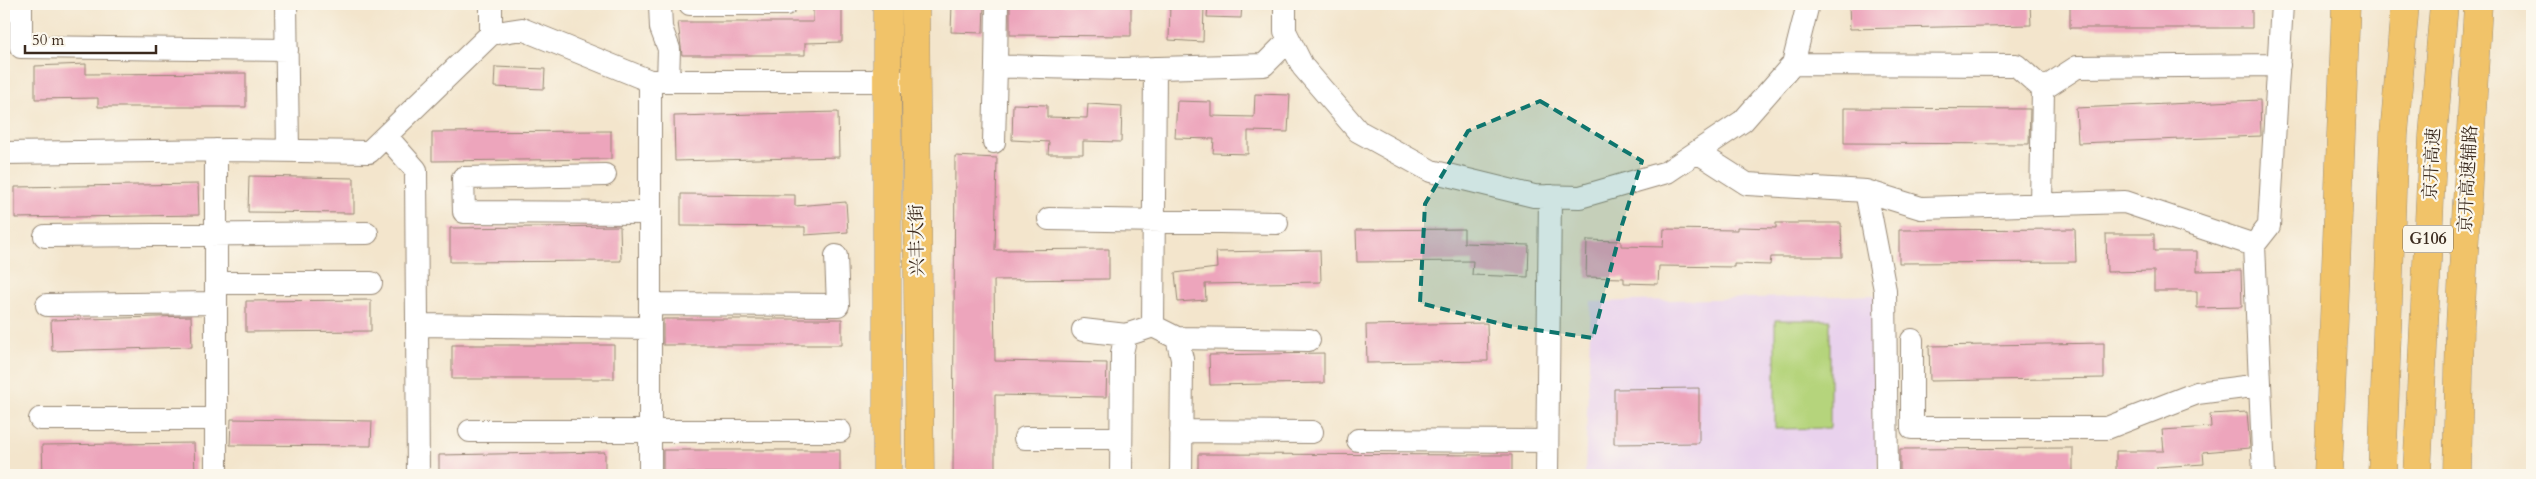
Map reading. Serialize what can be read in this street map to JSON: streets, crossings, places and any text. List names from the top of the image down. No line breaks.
{"streets":{"main road":["京开高速","京开高速辅路","G106","兴丰大街"]},"scale_bar":"50 m"}
